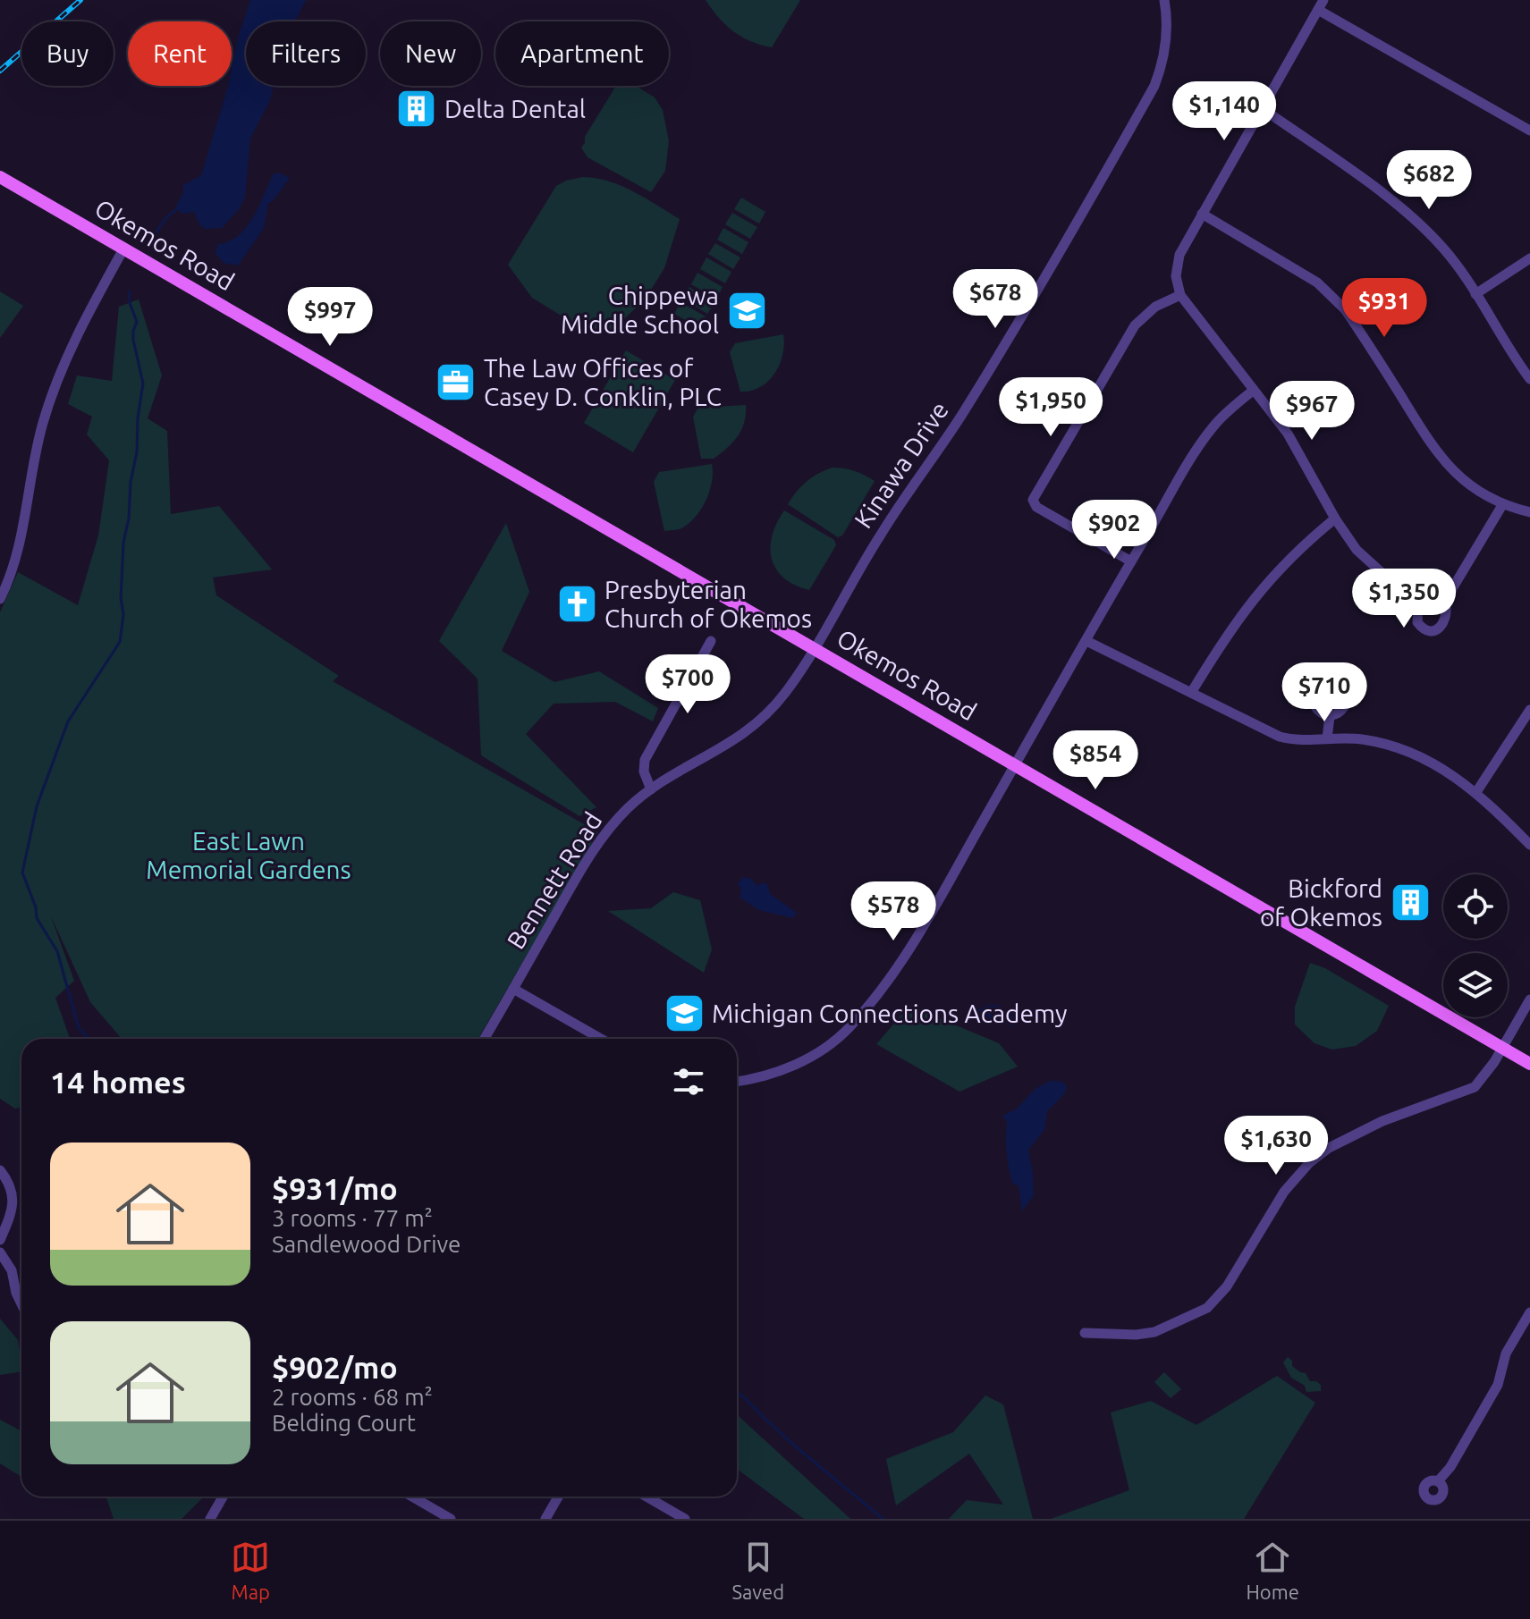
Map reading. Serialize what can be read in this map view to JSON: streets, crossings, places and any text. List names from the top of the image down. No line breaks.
{"streets":{"main road":["Okemos Road"],"street":["Kinawa Drive","Bennett Road"]},"crossings":[["Okemos Road","Kinawa Drive"],["Okemos Road","Bennett Road"],["Kinawa Drive","Bennett Road"]],"parks":["East Lawn Memorial Gardens"],"places":{"building":["Delta Dental","Bickford of Okemos"],"school or university":["Chippewa Middle School","Michigan Connections Academy"],"office":["The Law Offices of Casey D. Conklin, PLC"],"church":["Presbyterian Church of Okemos"]},"page":{"chip":["Buy","Rent","Filters","New","Apartment"],"price":["$1,140","$682","$678","$931","$997","$1,950","$967","$902","$1,350","$700","$710","$854","$578","$1,630"],"heading":"14 homes","list":[{"name":"$931/mo","note":"3 rooms · 77 m² · Sandlewood Drive"},{"name":"$902/mo","note":"2 rooms · 68 m² · Belding Court"}],"tabs":["Map","Saved","Home"]}}
